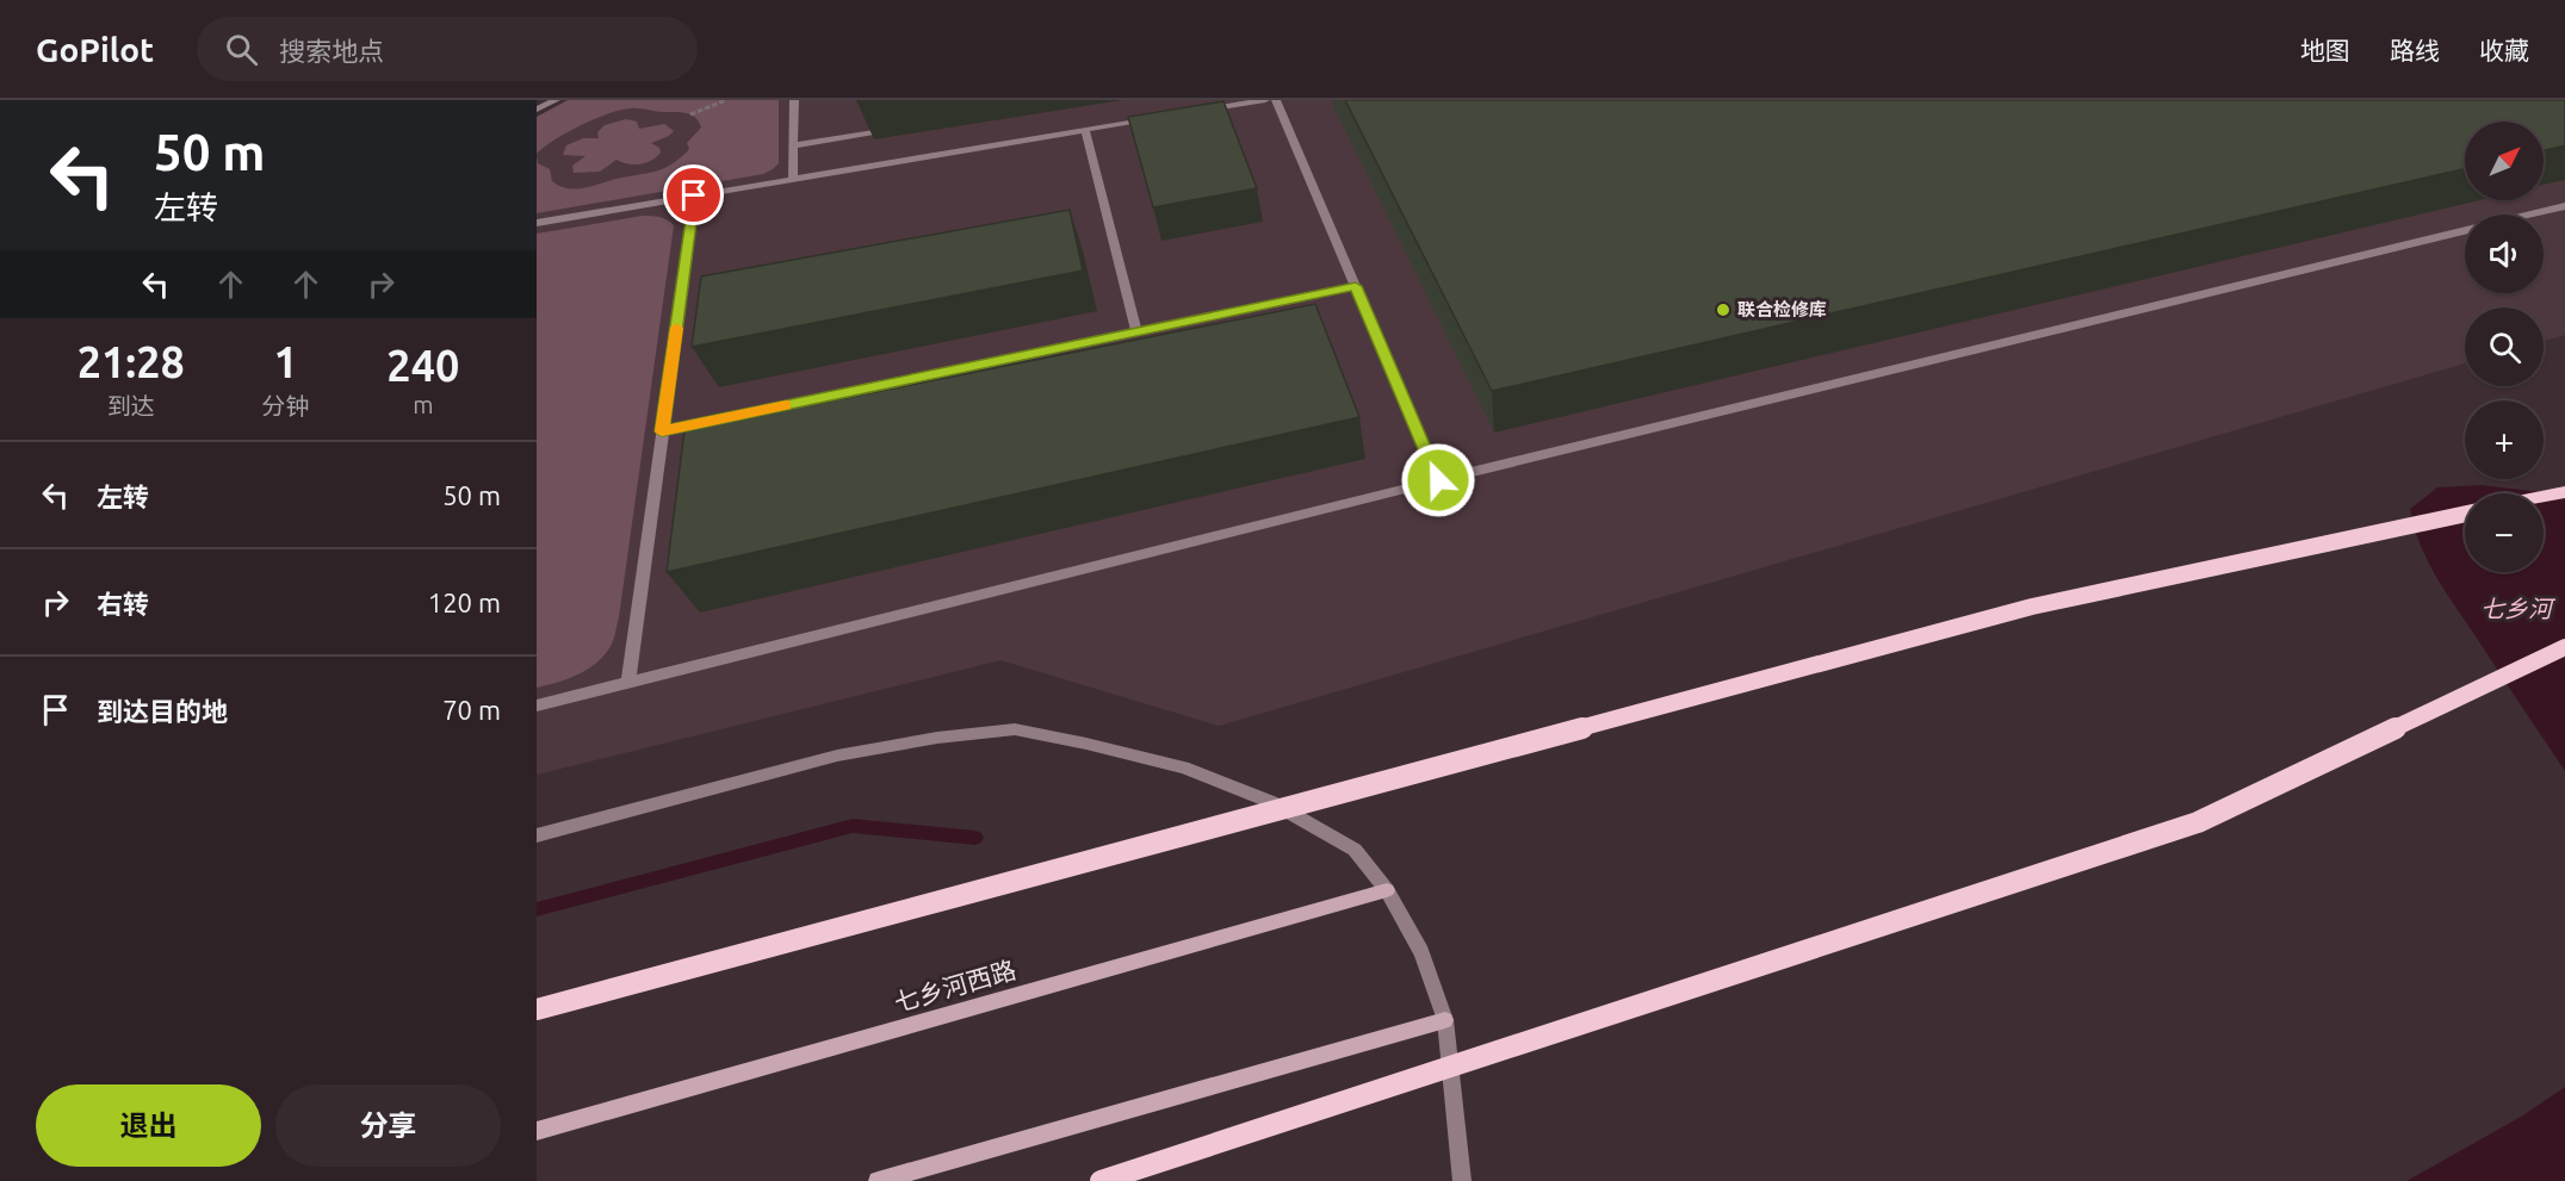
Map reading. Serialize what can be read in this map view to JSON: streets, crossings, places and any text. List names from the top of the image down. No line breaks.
{"streets":{"main road":["七乡河西路"]},"water":["七乡河"],"places":["联合检修库"],"north":"top right","page":{"header":"GoPilot","search":"搜索地点","nav":["地图","路线","收藏"],"turn":["50 m","左转"],"map_buttons":["+","−"],"eta":["21:28","到达","1","分钟","240","m"],"list":[{"name":"左转","value":"50 m"},{"name":"右转","value":"120 m"},{"name":"到达目的地","value":"70 m"}],"buttons":["退出","分享"]}}
